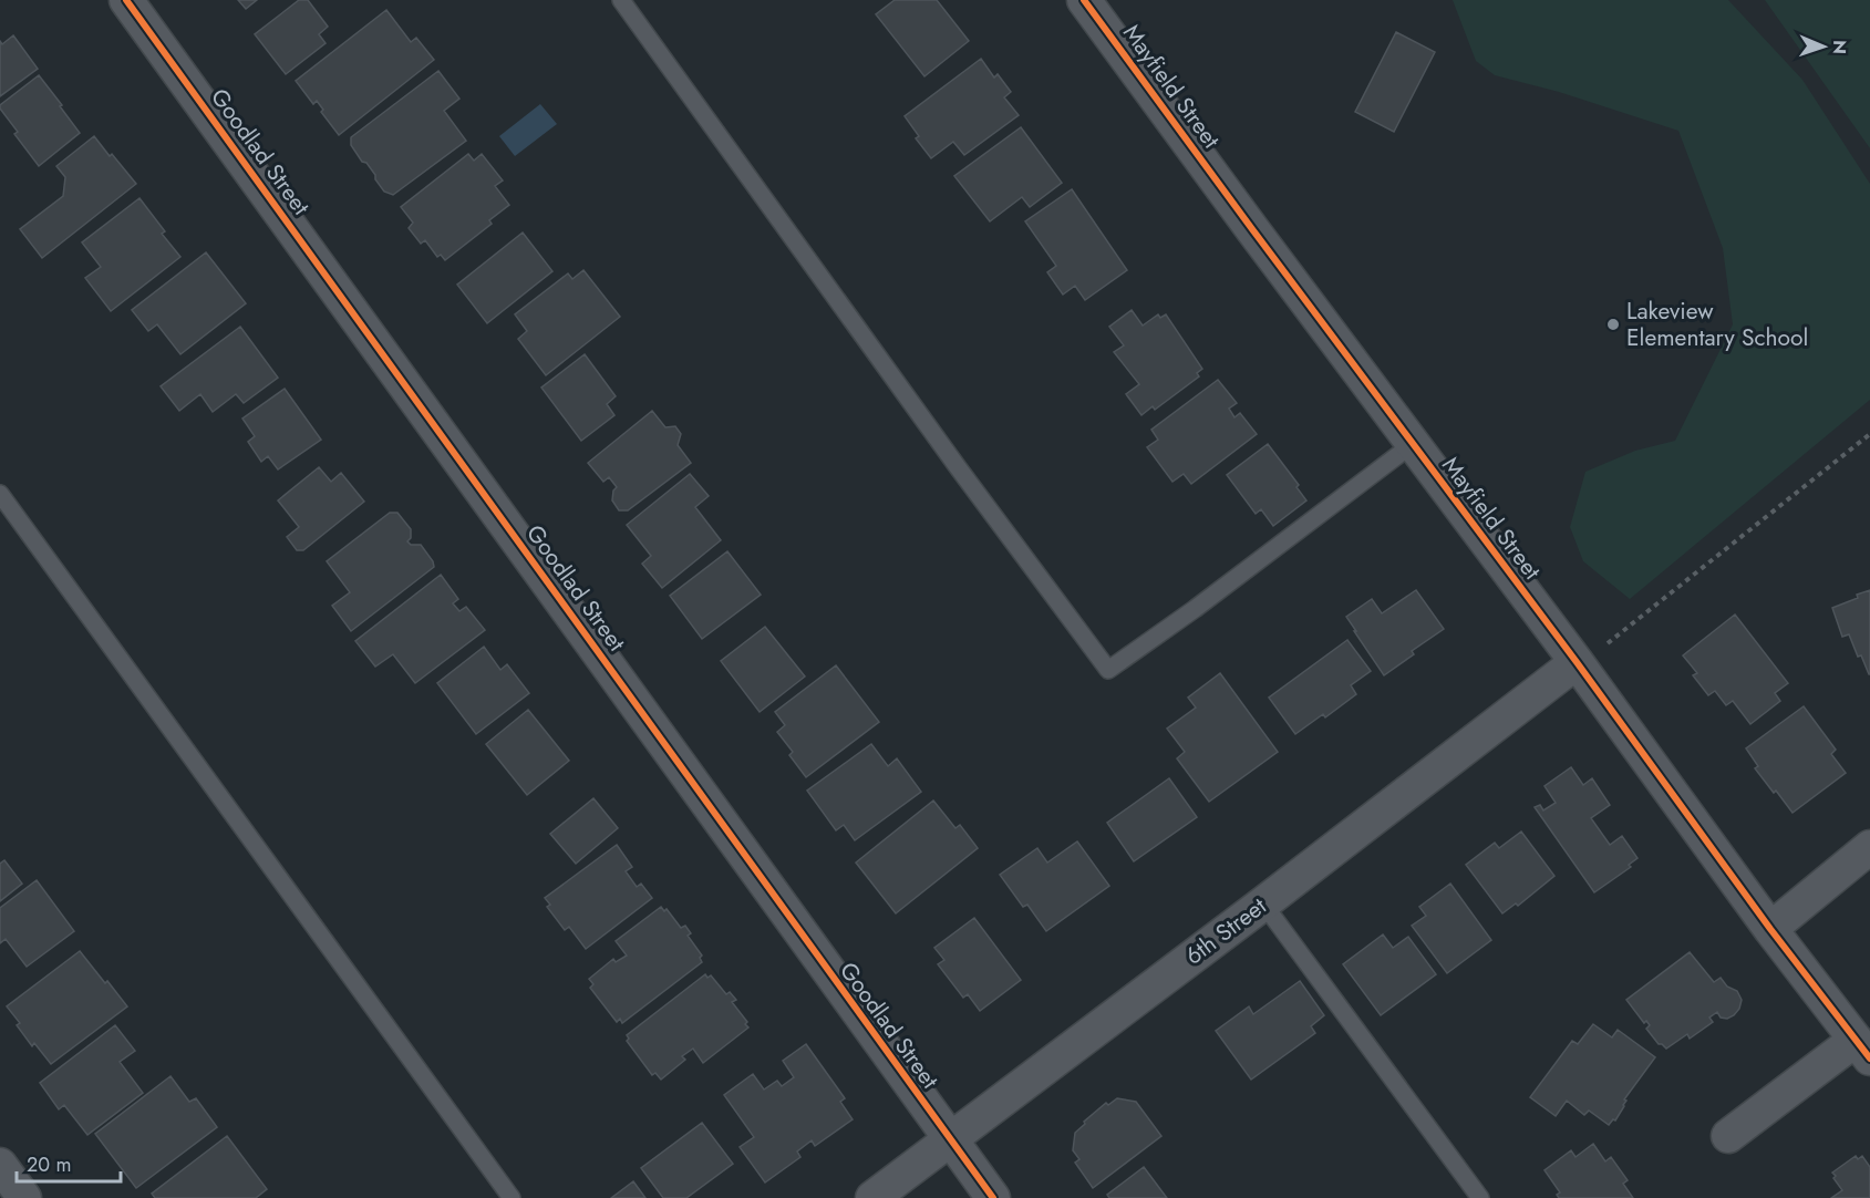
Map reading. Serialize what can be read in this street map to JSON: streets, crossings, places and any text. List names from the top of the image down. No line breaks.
{"streets":{"street":["Mayfield Street","Goodlad Street","6th Street"]},"crossings":[["Mayfield Street","6th Street"],["Goodlad Street","6th Street"]],"places":["Lakeview Elementary School"],"scale_bar":"20 m","north":"right"}
